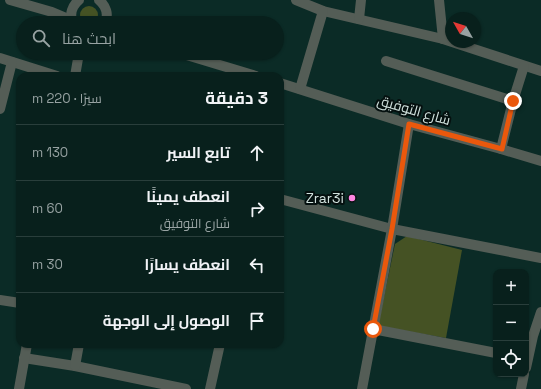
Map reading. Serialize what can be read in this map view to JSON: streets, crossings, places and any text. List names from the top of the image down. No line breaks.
{"streets":{"street":["شارع التوفيق"]},"places":["Zrar3i"],"north":"top left","page":{"search":"ابحث هنا","heading":["3 دقيقة","سيرًا · 220 m"],"list":[["تابع السير","130 m"],["انعطف يمينًا","شارع التوفيق","60 m"],["انعطف يسارًا","30 m"],"الوصول إلى الوجهة"],"map_buttons":["+","−"]}}
